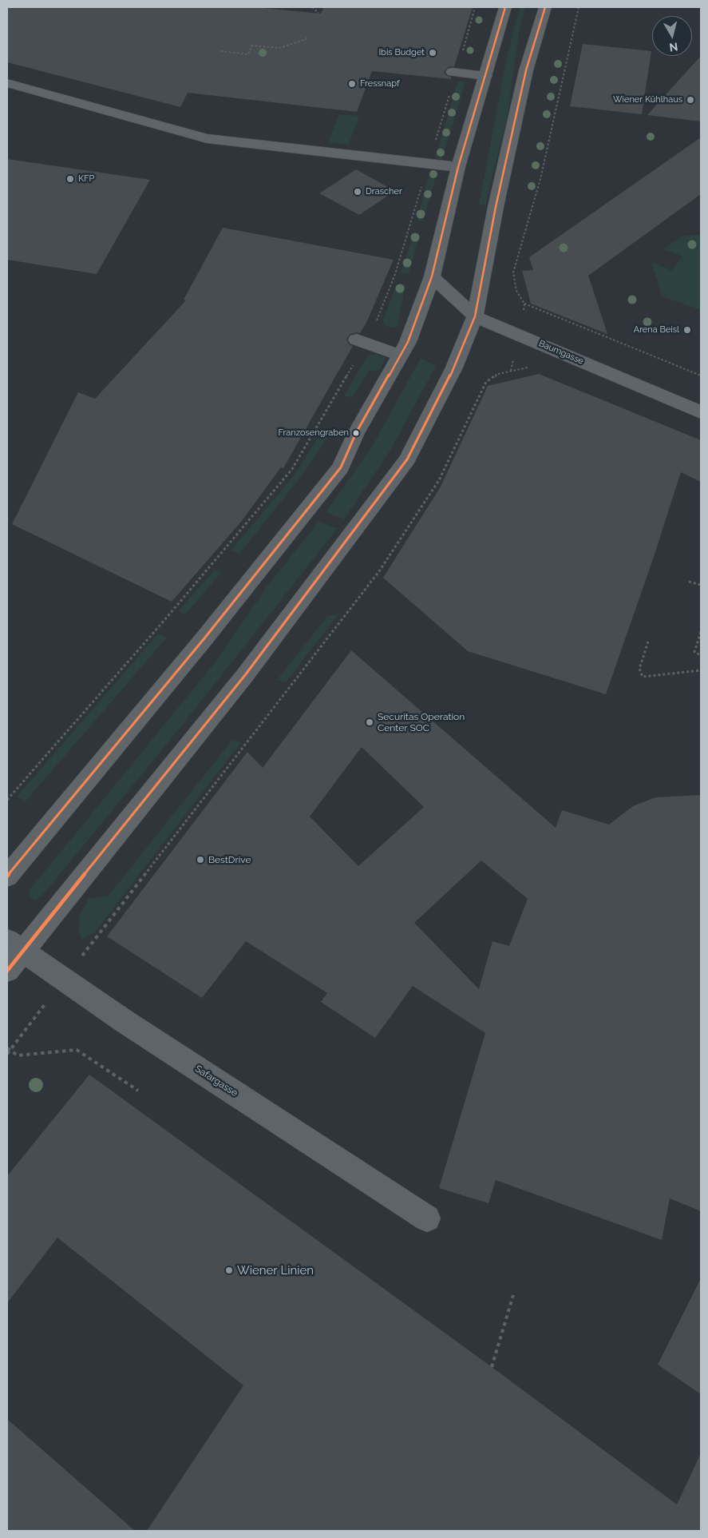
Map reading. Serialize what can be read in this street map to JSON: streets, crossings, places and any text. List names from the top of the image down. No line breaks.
{"streets":{"main road":["Baumgasse"],"street":["Safargasse"]},"places":["Ibis Budget","Fressnapf","Wiener Kühlhaus","KFP","Drascher","Arena Beisl","Franzosengraben","Securitas Operation Center SOC","BestDrive","Wiener Linien"],"north":"bottom"}
